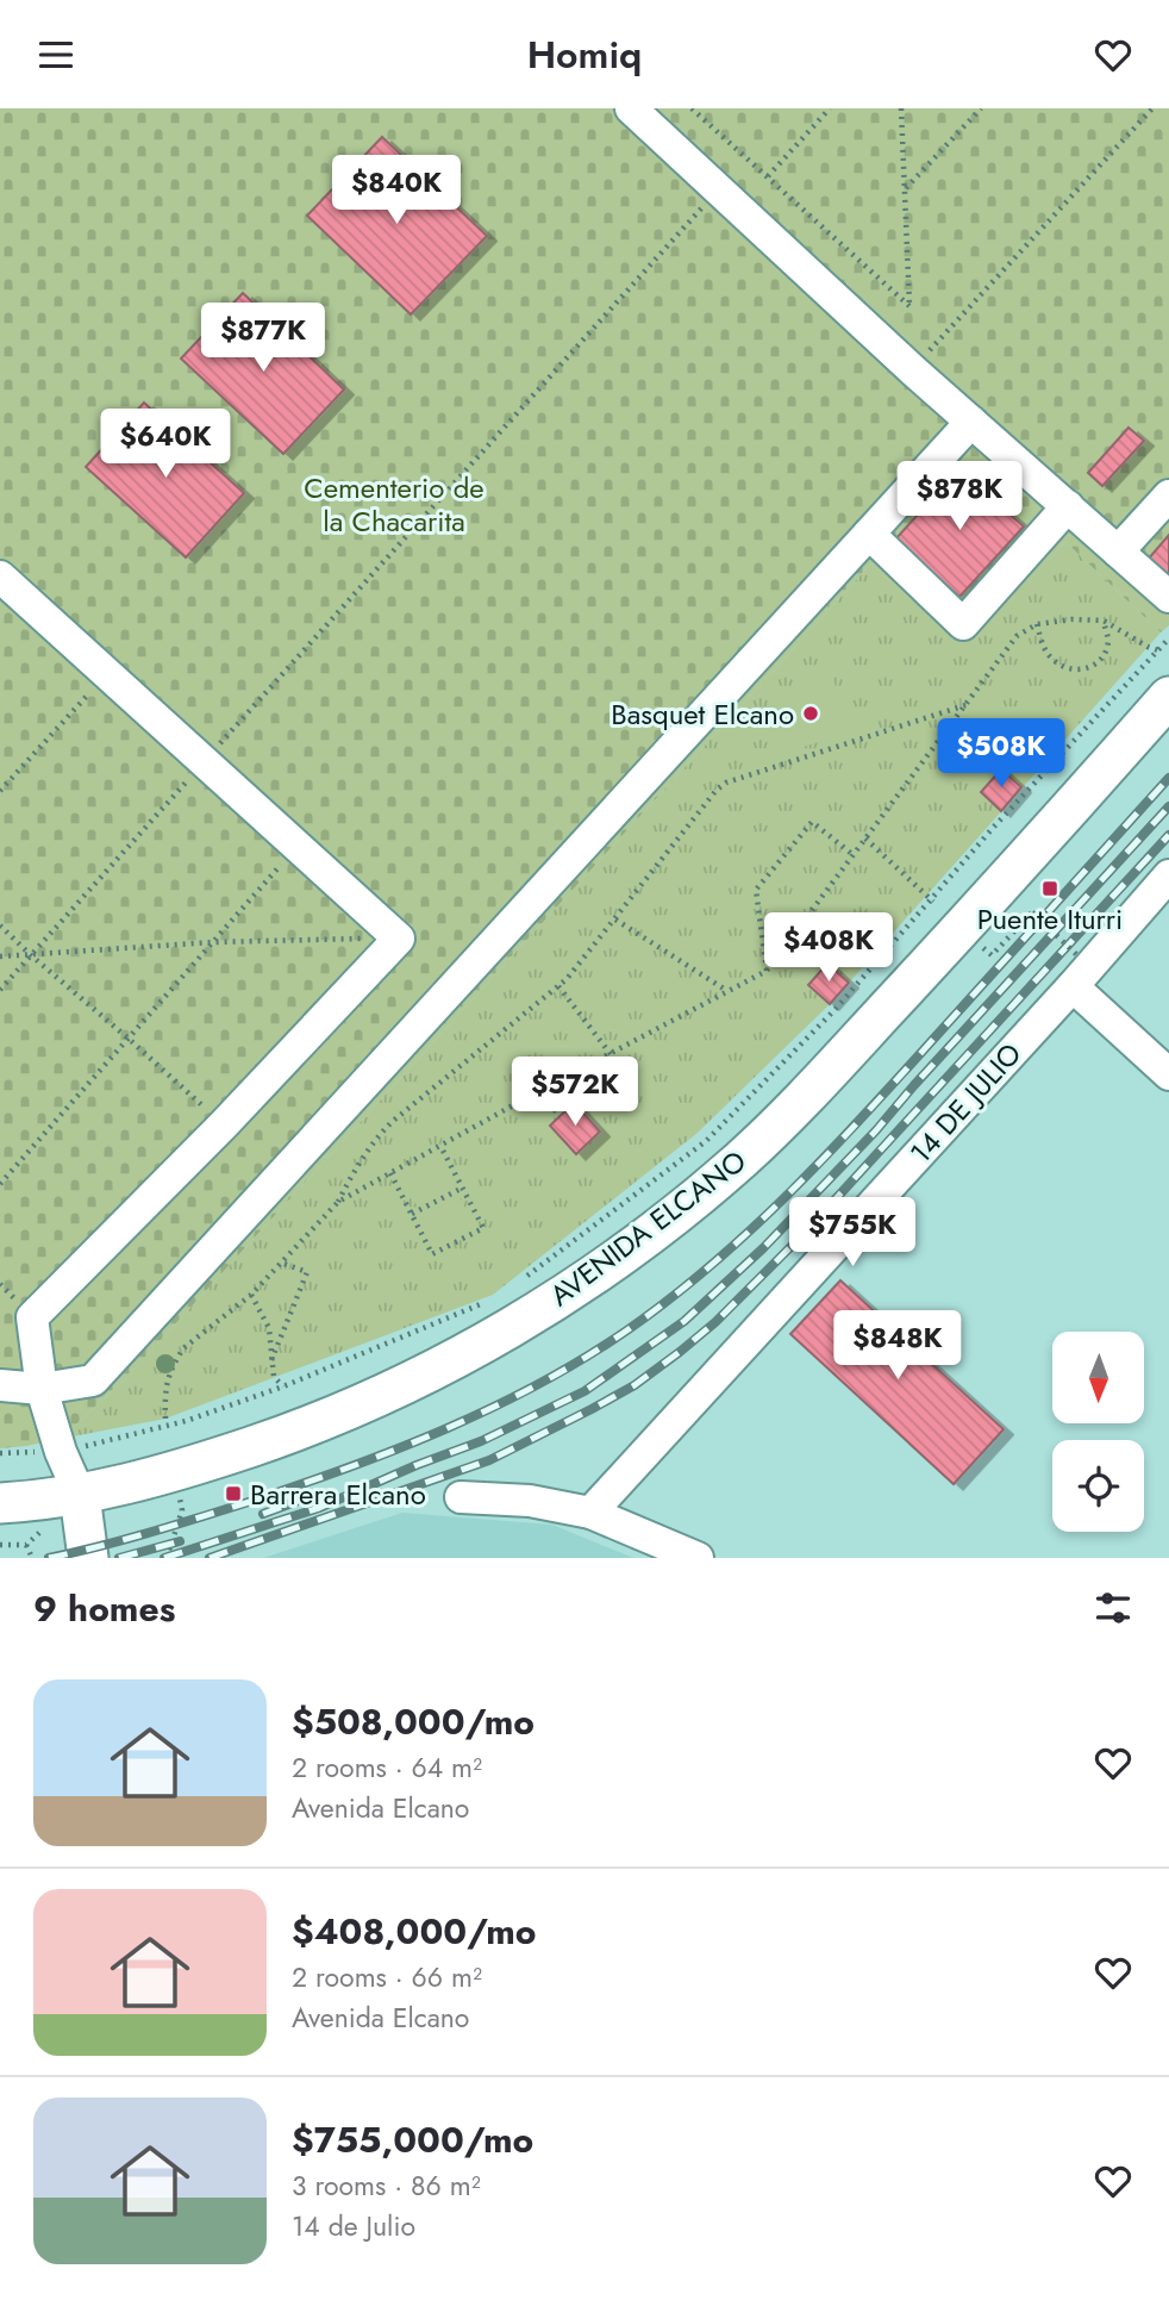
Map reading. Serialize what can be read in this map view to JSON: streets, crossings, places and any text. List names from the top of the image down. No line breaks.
{"streets":{"main road":["AVENIDA ELCANO"],"street":["14 DE JULIO"]},"parks":["Cementerio de la Chacarita"],"places":{"other":["Basquet Elcano"],"transit":["Puente Iturri","Barrera Elcano"]},"north":"bottom","page":{"header":"Homiq","price":["$840K","$877K","$640K","$878K","$508K","$408K","$572K","$755K","$848K"],"heading":"9 homes","list":[{"name":"$508,000/mo","note":"2 rooms · 64 m² · Avenida Elcano"},{"name":"$408,000/mo","note":"2 rooms · 66 m² · Avenida Elcano"},{"name":"$755,000/mo","note":"3 rooms · 86 m² · 14 de Julio"}]}}
